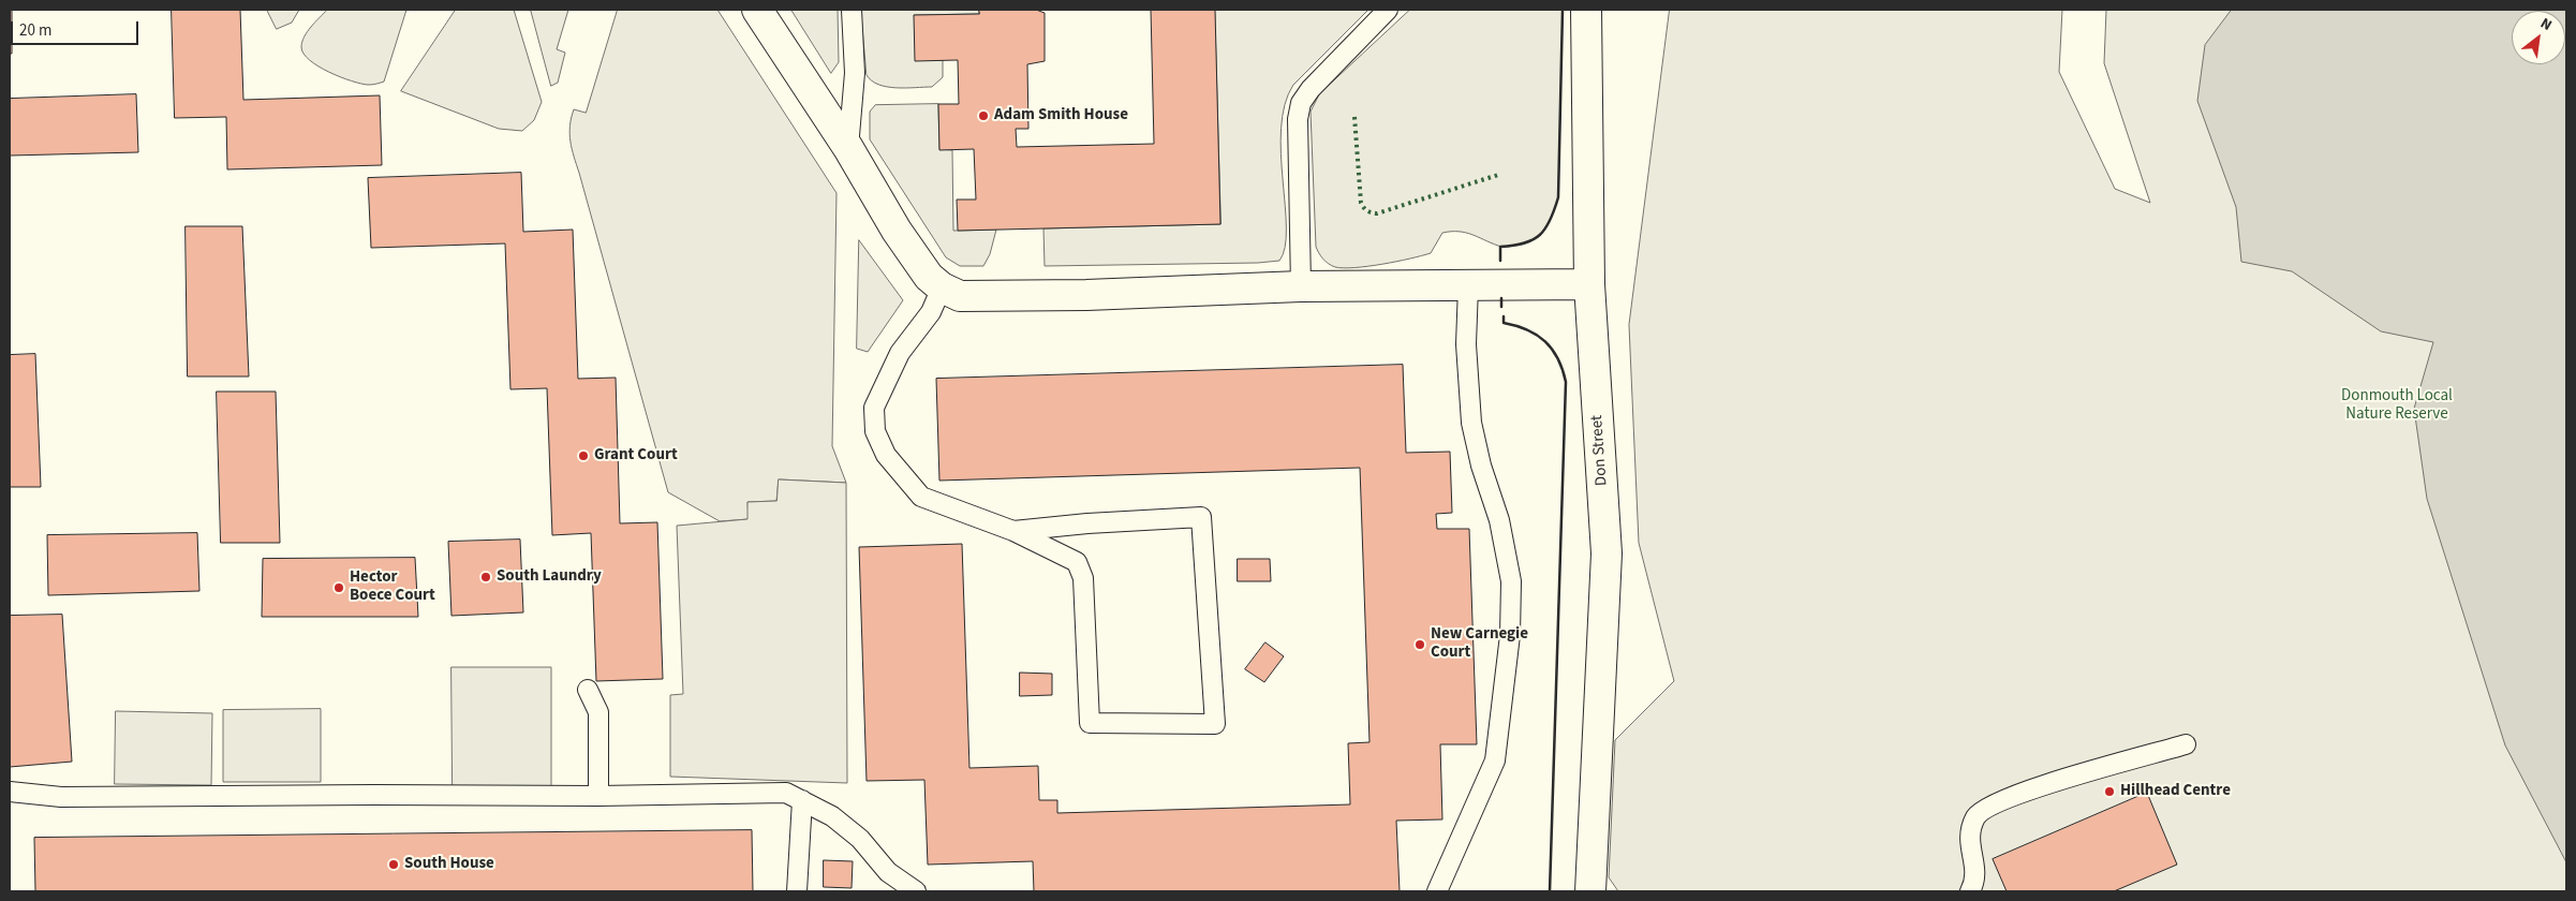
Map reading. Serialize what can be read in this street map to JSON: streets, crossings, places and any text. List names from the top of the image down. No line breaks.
{"streets":{"street":["Don Street"]},"parks":["Donmouth Local Nature Reserve"],"places":["Adam Smith House","Grant Court","South Laundry","Hector Boece Court","New Carnegie Court","Hillhead Centre","South House"],"scale_bar":"20 m","north":"top right"}
